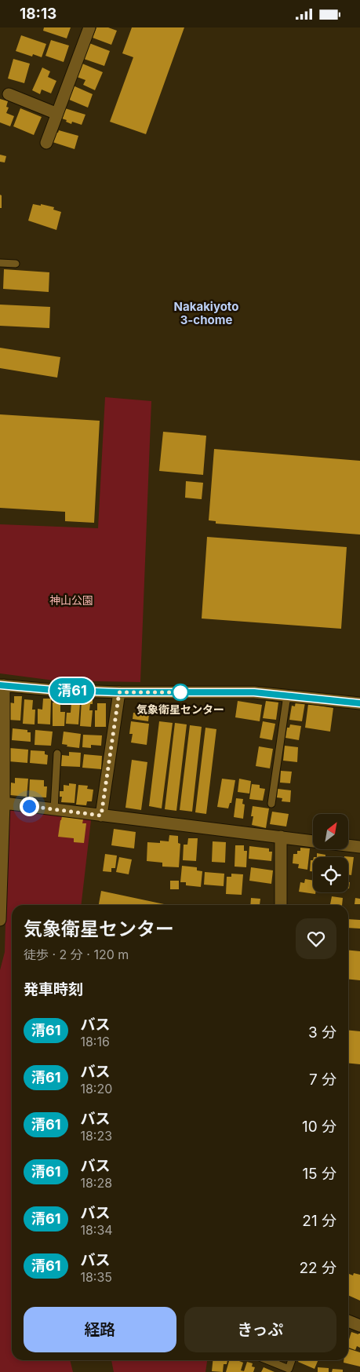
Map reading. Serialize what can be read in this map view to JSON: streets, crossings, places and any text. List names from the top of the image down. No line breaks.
{"districts":["Nakakiyoto 3-chome"],"parks":["神山公園"],"places":["気象衛星センター"],"lines":["bus line 清61"],"north":"top right","page":{"status":"18:13","on_map":"清61","heading":[["気象衛星センター","徒歩 · 2 分 · 120 m"],"発車時刻"],"list":[{"mark":"清61","name":"バス","note":"18:16","value":"3 分"},{"mark":"清61","name":"バス","note":"18:20","value":"7 分"},{"mark":"清61","name":"バス","note":"18:23","value":"10 分"},{"mark":"清61","name":"バス","note":"18:28","value":"15 分"},{"mark":"清61","name":"バス","note":"18:34","value":"21 分"},{"mark":"清61","name":"バス","note":"18:35","value":"22 分"}],"buttons":["経路","きっぷ"]}}
